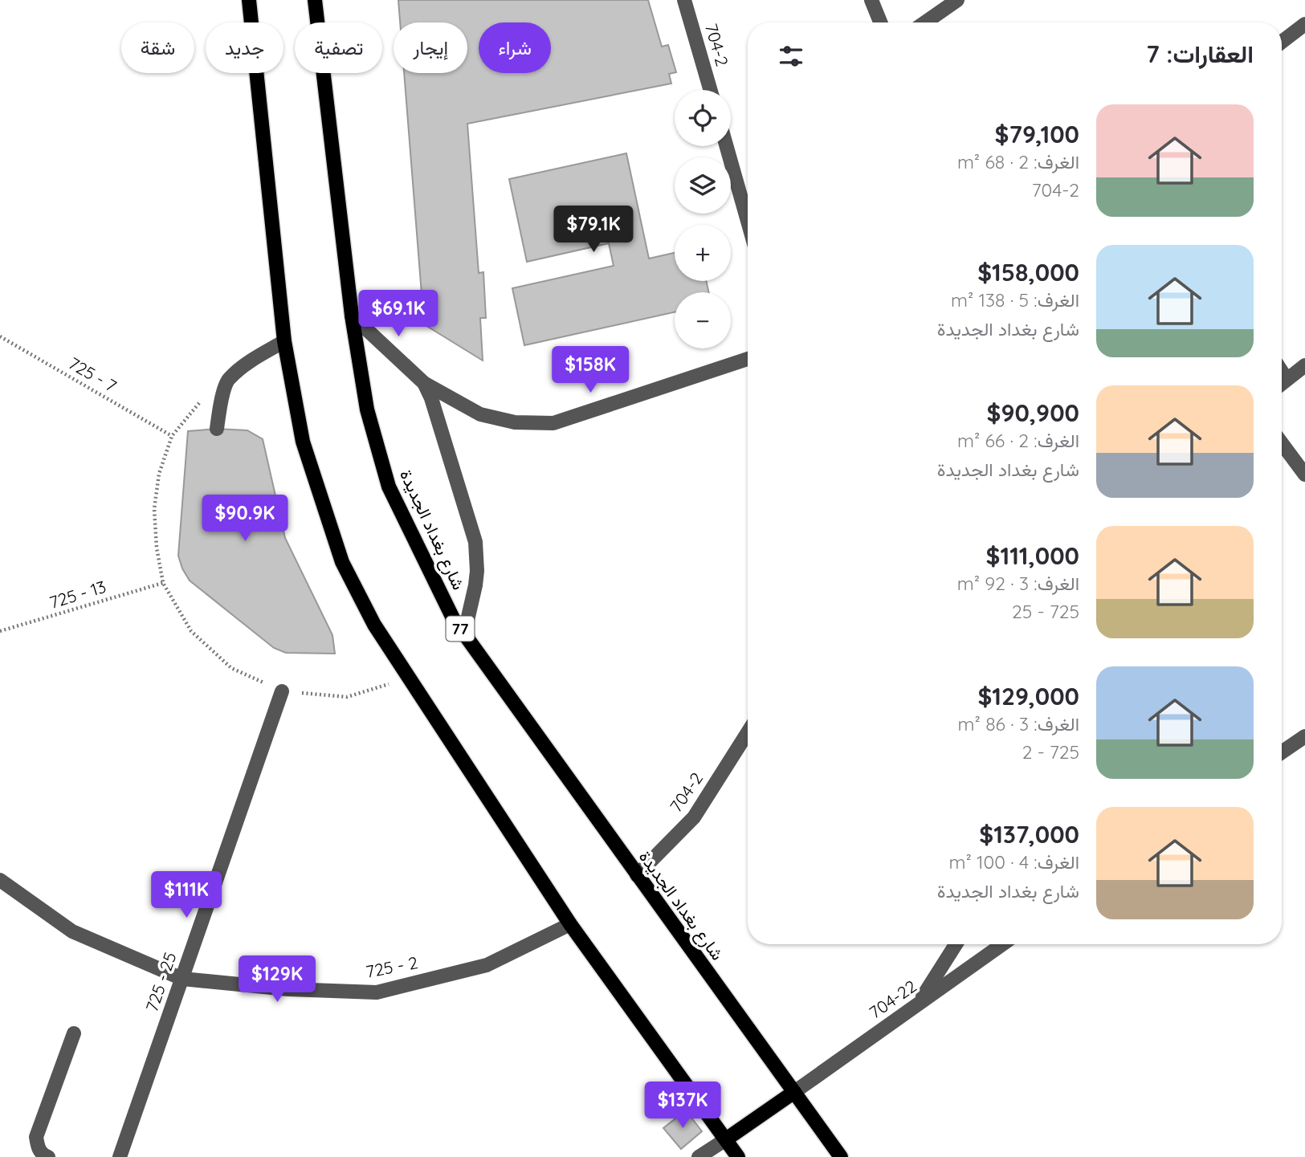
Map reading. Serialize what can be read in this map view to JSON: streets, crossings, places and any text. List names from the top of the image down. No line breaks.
{"streets":{"main road":["شارع بغداد الجديدة","77"],"street":["704-2","725 - 2","725 - 25","704-22"],"path":["725 - 7","725 - 13"]},"crossings":[["704-2","شارع بغداد الجديدة"],["شارع بغداد الجديدة","704-22"],["725 - 2","725 - 25"]],"page":{"chip":["شراء","إيجار","تصفية","جديد","شقة"],"heading":"العقارات: 7","map_buttons":["+","−"],"list":[{"name":"$79,100","note":"الغرف: 2 · 68 m² · 704-2"},{"name":"$158,000","note":"الغرف: 5 · 138 m² · شارع بغداد الجديدة"},{"name":"$90,900","note":"الغرف: 2 · 66 m² · شارع بغداد الجديدة"},{"name":"$111,000","note":"الغرف: 3 · 92 m² · 725 - 25"},{"name":"$129,000","note":"الغرف: 3 · 86 m² · 725 - 2"},{"name":"$137,000","note":"الغرف: 4 · 100 m² · شارع بغداد الجديدة"}],"price":["$79.1K","$69.1K","$158K","$90.9K","$111K","$129K","$137K"]}}
